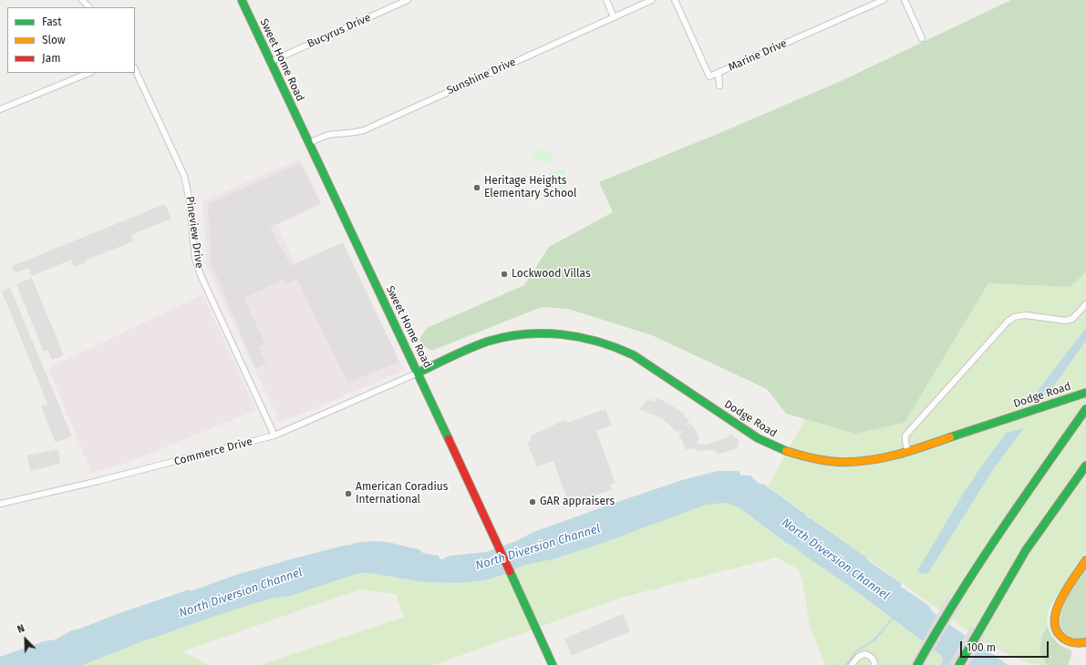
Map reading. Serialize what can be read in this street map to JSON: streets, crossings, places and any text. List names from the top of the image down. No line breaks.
{"streets":{"main road":["Sweet Home Road","Dodge Road"],"street":["Bucyrus Drive","Marine Drive","Sunshine Drive","Pineview Drive","Commerce Drive"]},"crossings":[["Bucyrus Drive","Sweet Home Road"],["Sweet Home Road","Sunshine Drive"],["Sweet Home Road","Dodge Road"],["Sweet Home Road","Commerce Drive"],["Pineview Drive","Commerce Drive"],["Dodge Road","Commerce Drive"]],"water":["North Diversion Channel"],"places":["Heritage Heights Elementary School","Lockwood Villas","American Coradius International","GAR appraisers"],"legend":["Fast","Slow","Jam"],"scale_bar":"100 m","north":"top left"}
